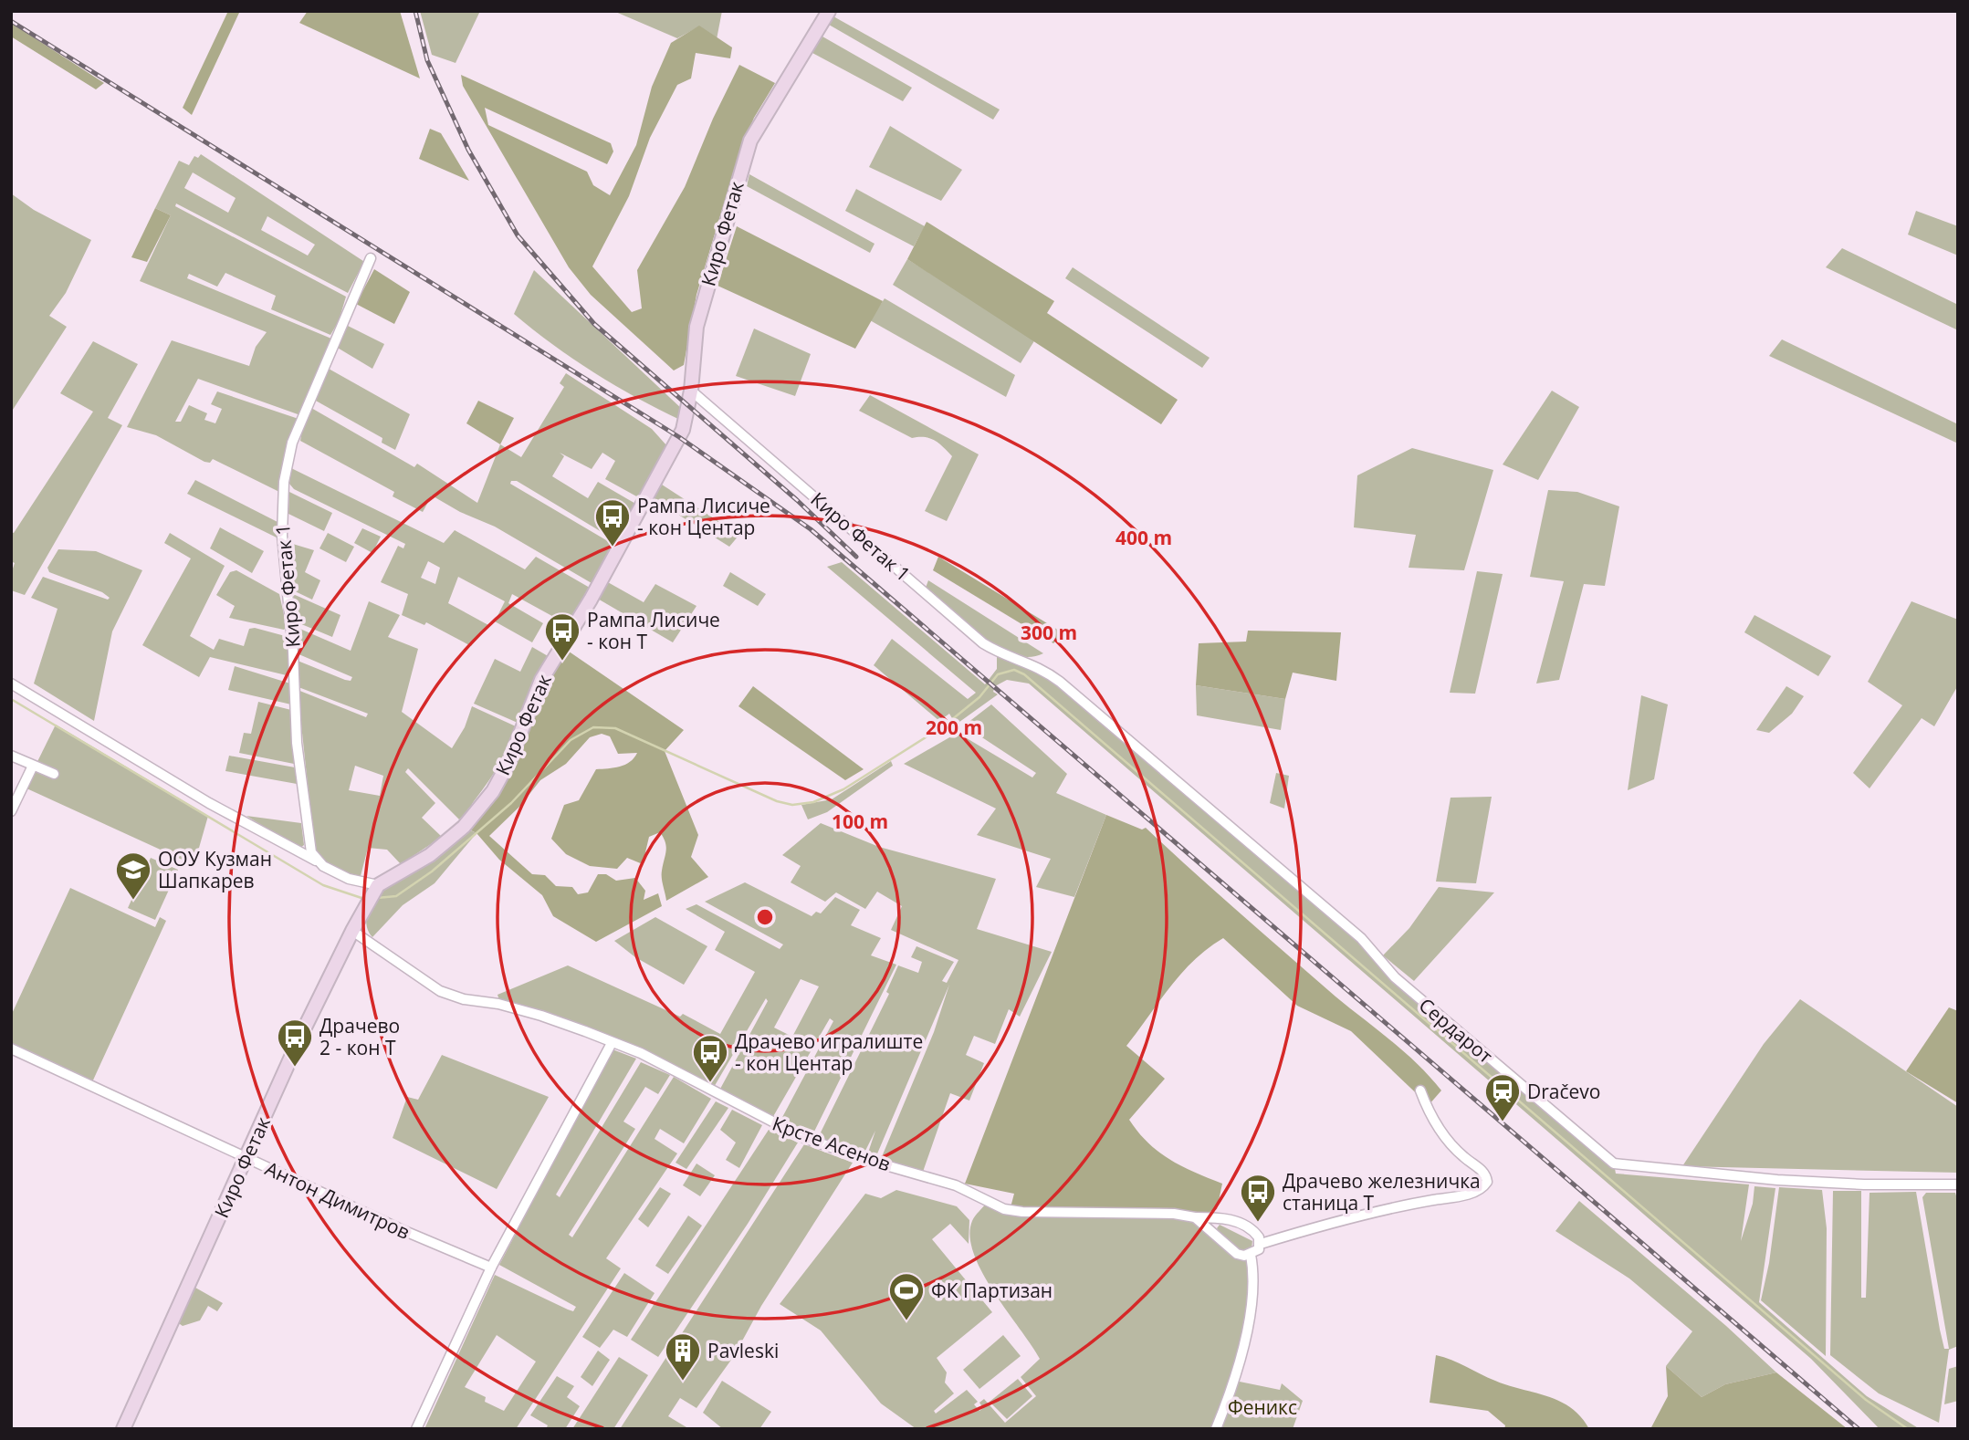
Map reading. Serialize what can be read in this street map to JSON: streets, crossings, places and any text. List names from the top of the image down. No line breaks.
{"streets":{"main road":["Киро Фетак"],"street":["Киро Фетак 1","Сердарот","Крсте Асенов","Антон Димитров"]},"crossings":[["Киро Фетак","Киро Фетак 1"],["Киро Фетак","Крсте Асенов"],["Киро Фетак","Антон Димитров"],["Киро Фетак 1","Сердарот"]],"parks":["Феникс"],"places":{"bus stop":["Рампа Лисиче - кон Центар","Рампа Лисиче - кон Т","Драчево 2 - кон T","Драчево игралиште - кон Центар","Драчево железничка станица Т"],"school or university":["ООУ Кузман Шапкарев"],"station":["Dračevo"],"sports":["ФК Партизан"],"building":["Pavleski"]},"rings":["400 m","300 m","200 m","100 m"]}
